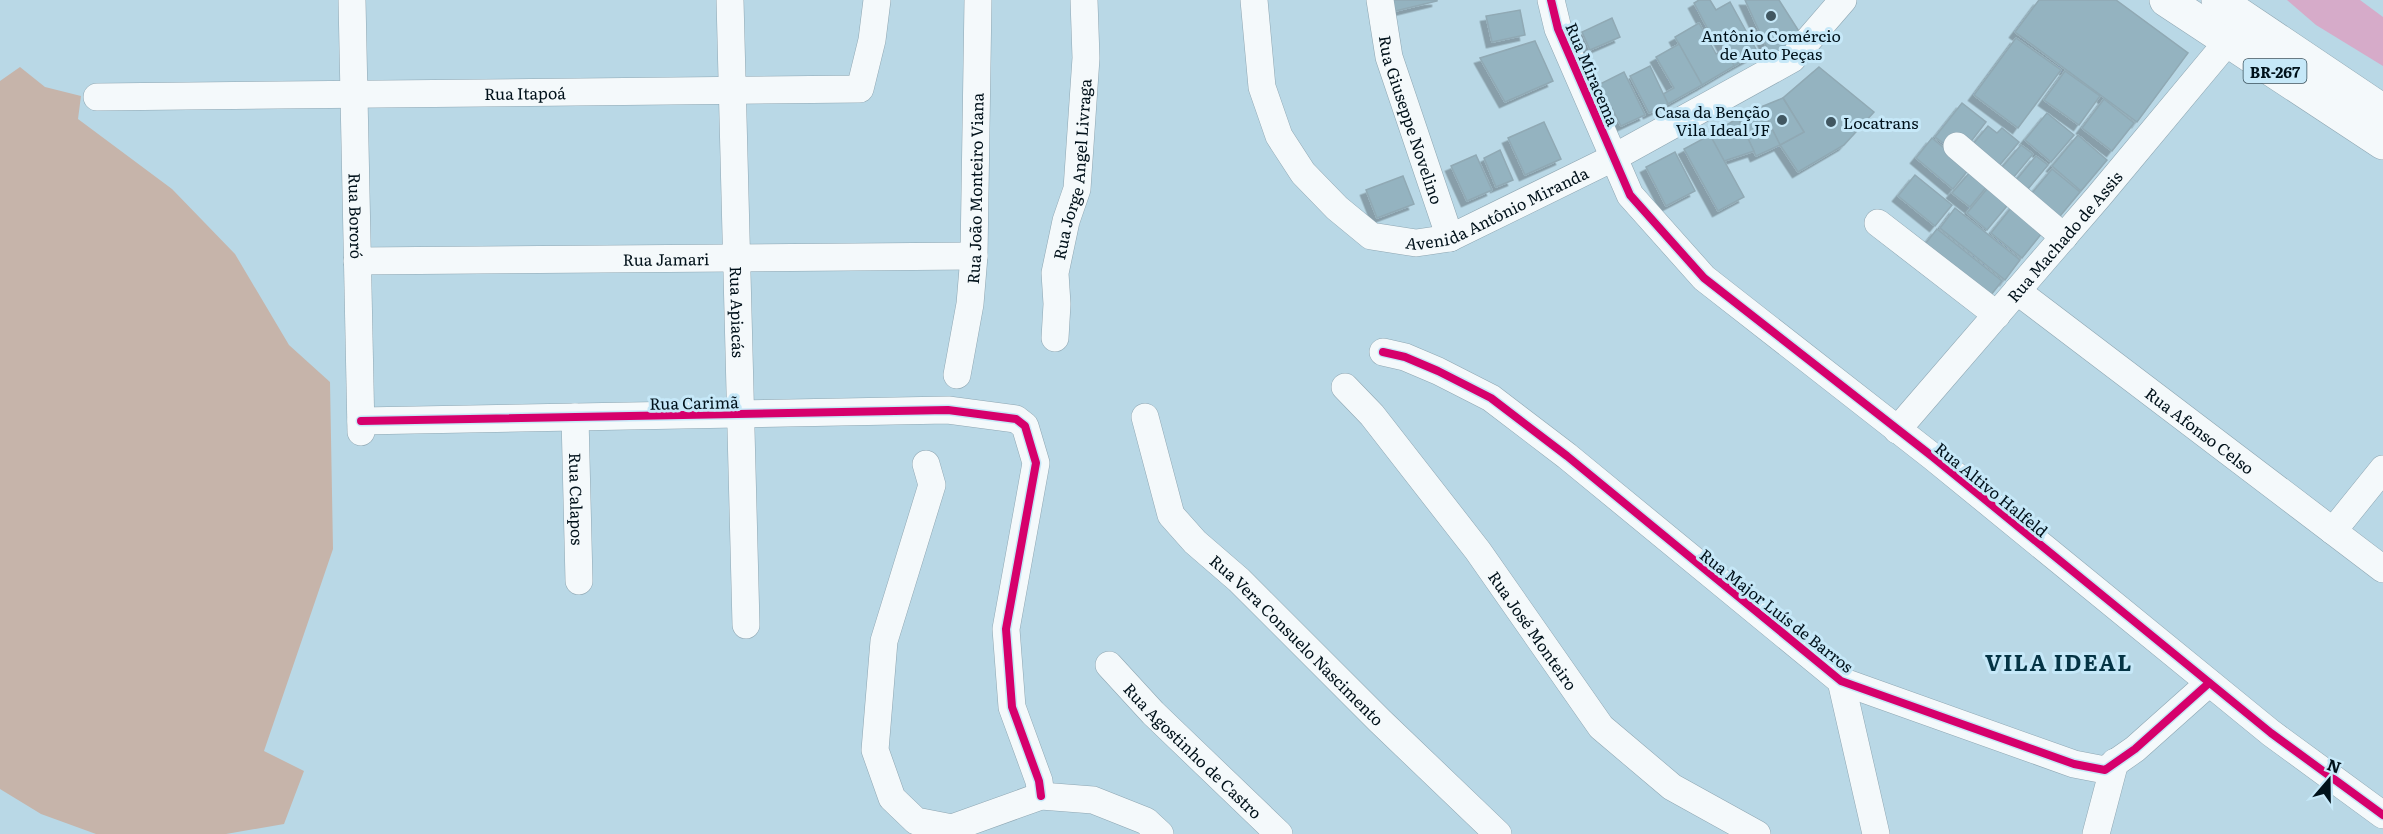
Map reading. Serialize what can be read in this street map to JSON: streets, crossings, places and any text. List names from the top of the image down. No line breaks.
{"streets":{"highway":["BR-267"],"street":["Rua Miracema","Rua Itapoá","Rua Giuseppe Novelino","Rua Jorge Angel Livraga","Rua João Monteiro Viana","Avenida Antônio Miranda","Rua Bororó","Rua Machado de Assis","Rua Jamari","Rua Apiacás","Rua Carimã","Rua Afonso Celso","Rua Altivo Halfeld","Rua Calapos","Rua Major Luís de Barros","Rua José Monteiro","Rua Vera Consuelo Nascimento","Rua Agostinho de Castro"]},"crossings":[["BR-267","Rua Machado de Assis"],["Rua Miracema","Avenida Antônio Miranda"],["Rua Miracema","Rua Altivo Halfeld"],["Rua Itapoá","Rua Bororó"],["Rua Itapoá","Rua Apiacás"],["Rua Giuseppe Novelino","Avenida Antônio Miranda"],["Rua João Monteiro Viana","Rua Jamari"],["Avenida Antônio Miranda","Rua Altivo Halfeld"],["Rua Bororó","Rua Jamari"],["Rua Bororó","Rua Carimã"],["Rua Machado de Assis","Rua Afonso Celso"],["Rua Machado de Assis","Rua Altivo Halfeld"],["Rua Jamari","Rua Apiacás"],["Rua Apiacás","Rua Carimã"],["Rua Carimã","Rua Calapos"],["Rua Altivo Halfeld","Rua Major Luís de Barros"]],"districts":["VILA IDEAL"],"places":["Antônio Comércio de Auto Peças","Casa da Benção Vila Ideal JF","Locatrans"],"north":"top"}
